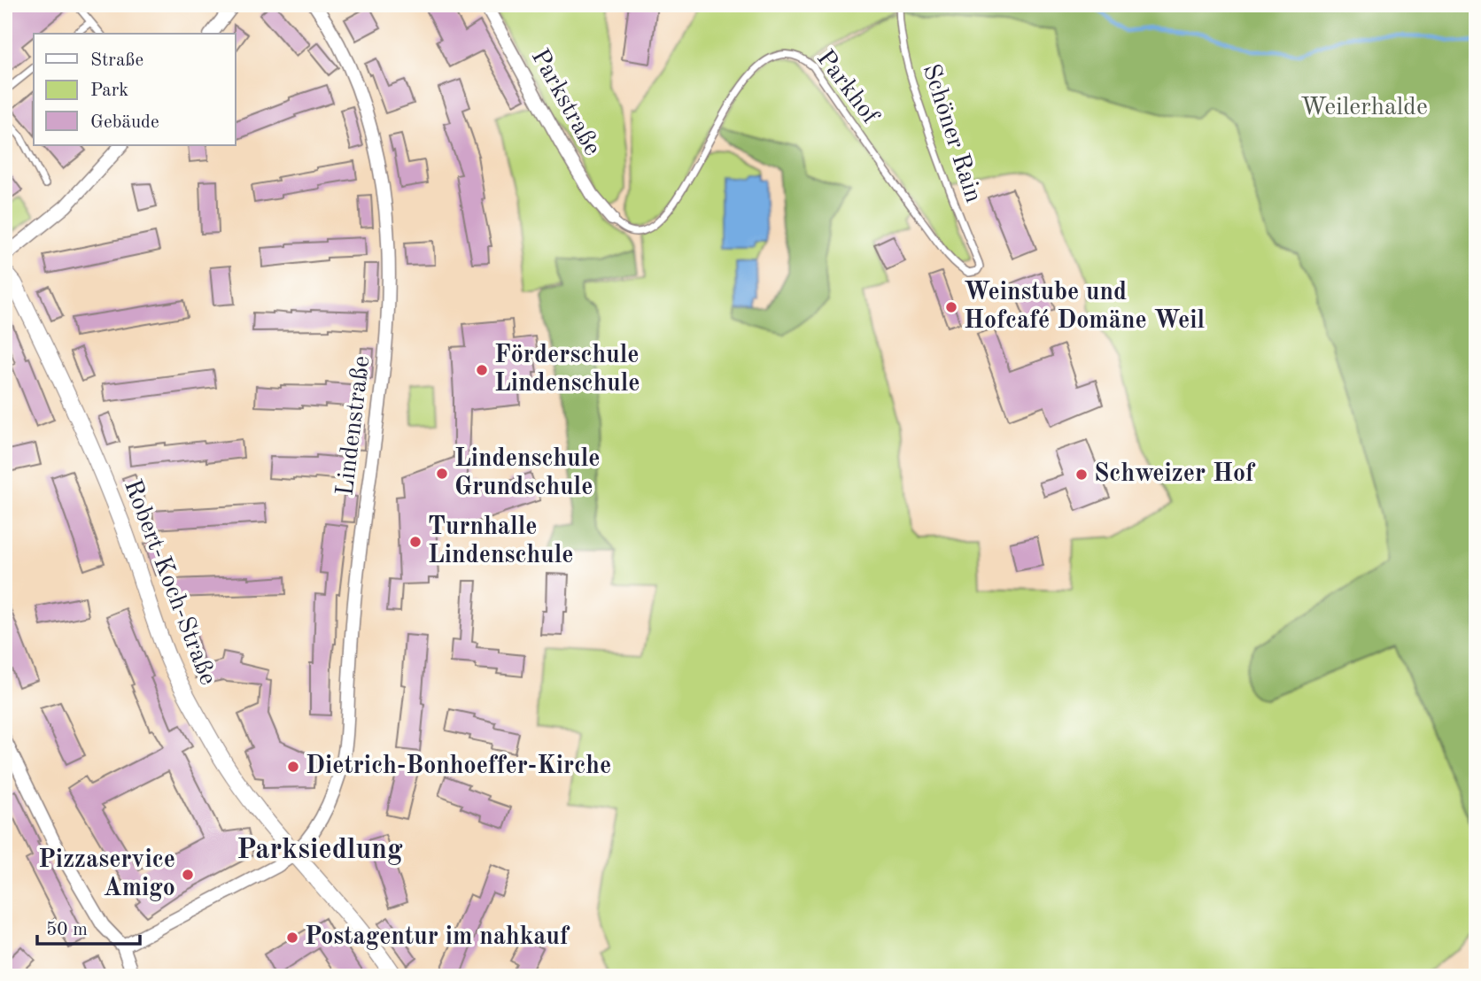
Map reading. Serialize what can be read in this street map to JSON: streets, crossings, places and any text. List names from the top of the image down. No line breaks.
{"streets":{"street":["Parkstraße","Lindenstraße","Robert-Koch-Straße"],"lane":["Parkhof","Schöner Rain"]},"crossings":[["Parkhof","Parkstraße"],["Parkhof","Schöner Rain"],["Lindenstraße","Robert-Koch-Straße"]],"districts":["Parksiedlung"],"parks":["Weilerhalde"],"places":["Weinstube und Hofcafé Domäne Weil","Förderschule Lindenschule","Lindenschule Grundschule","Schweizer Hof","Turnhalle Lindenschule","Dietrich-Bonhoeffer-Kirche","Pizzaservice Amigo","Postagentur im nahkauf"],"legend":["Straße","Park","Gebäude"],"scale_bar":"50 m"}
